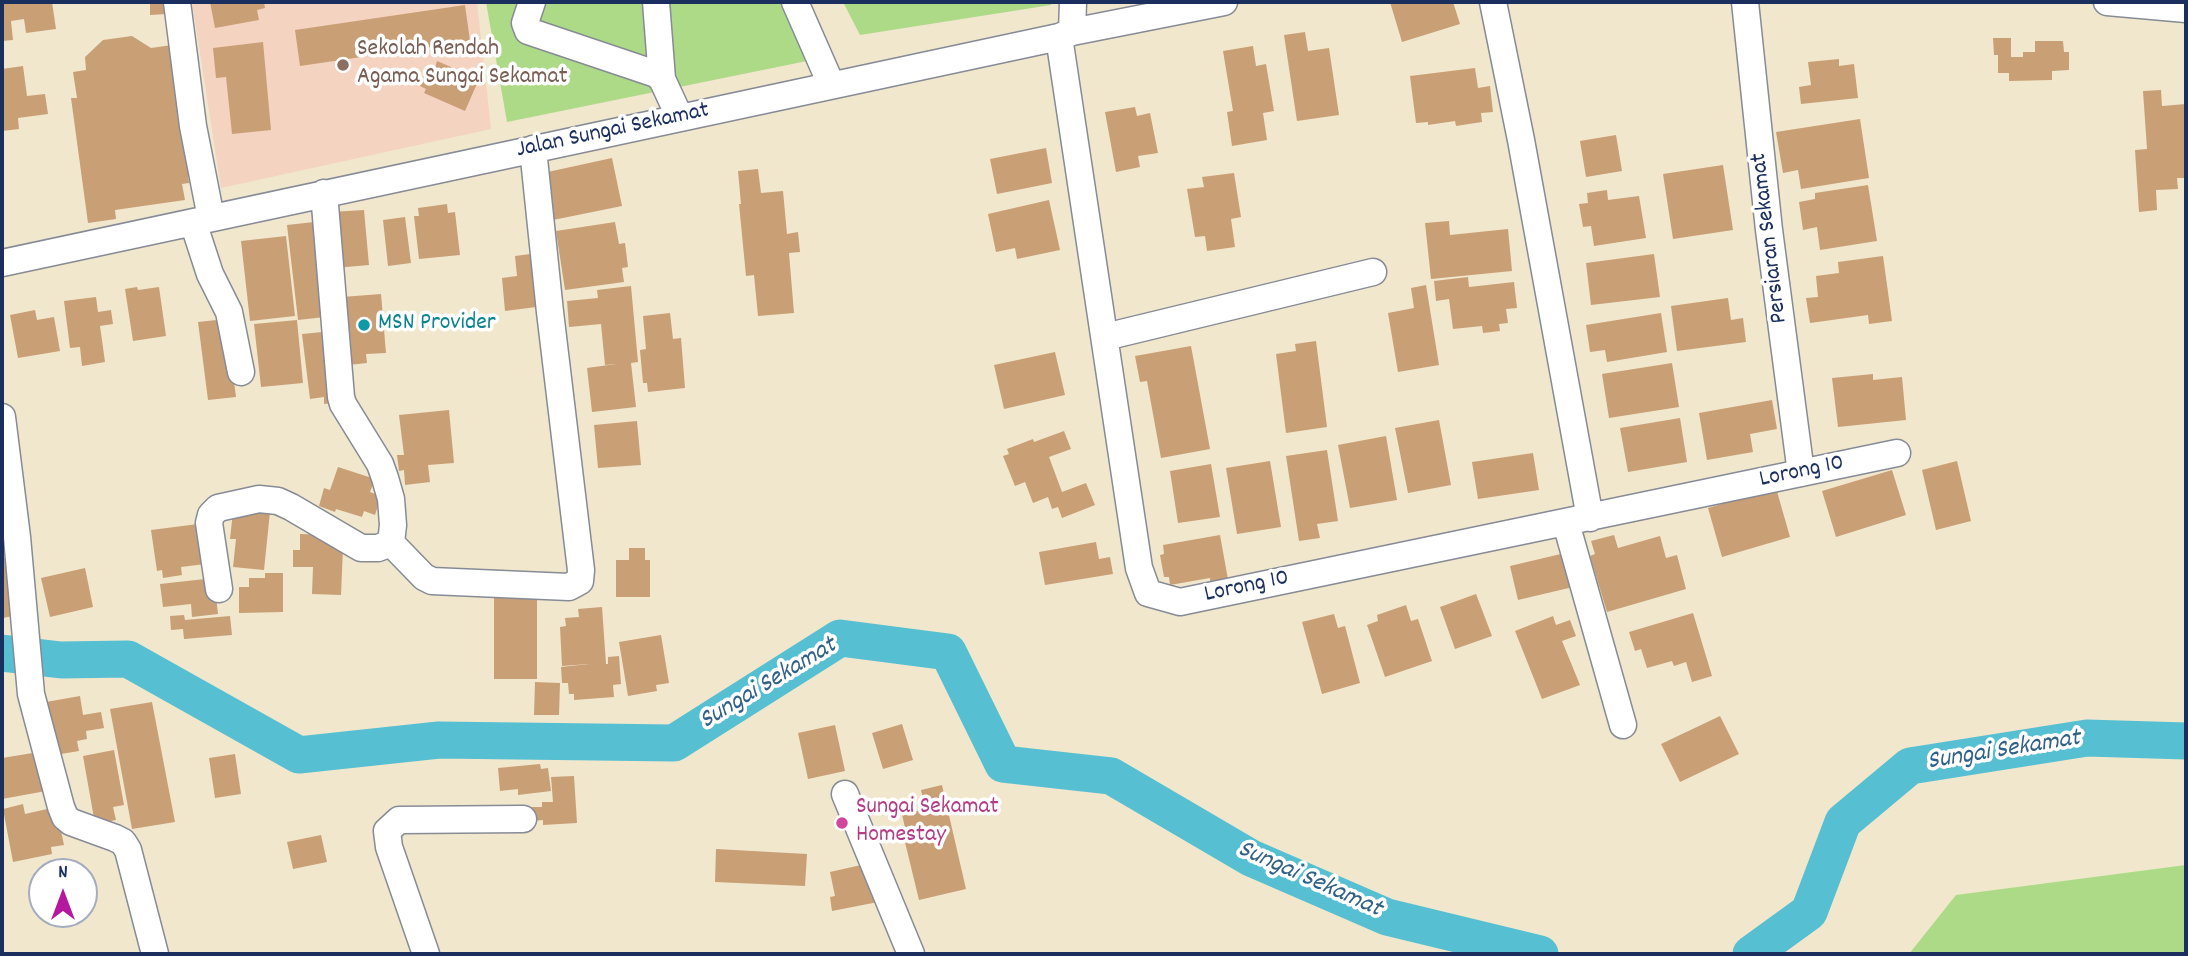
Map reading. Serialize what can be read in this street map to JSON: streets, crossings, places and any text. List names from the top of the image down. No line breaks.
{"streets":{"street":["Jalan Sungai Sekamat","Persiaran Sekamat","Lorong 10"]},"crossings":[["Jalan Sungai Sekamat","Lorong 10"],["Persiaran Sekamat","Lorong 10"]],"water":["Sungai Sekamat"],"places":["Sekolah Rendah Agama Sungai Sekamat","MSN Provider","Sungai Sekamat Homestay"],"north":"top"}
